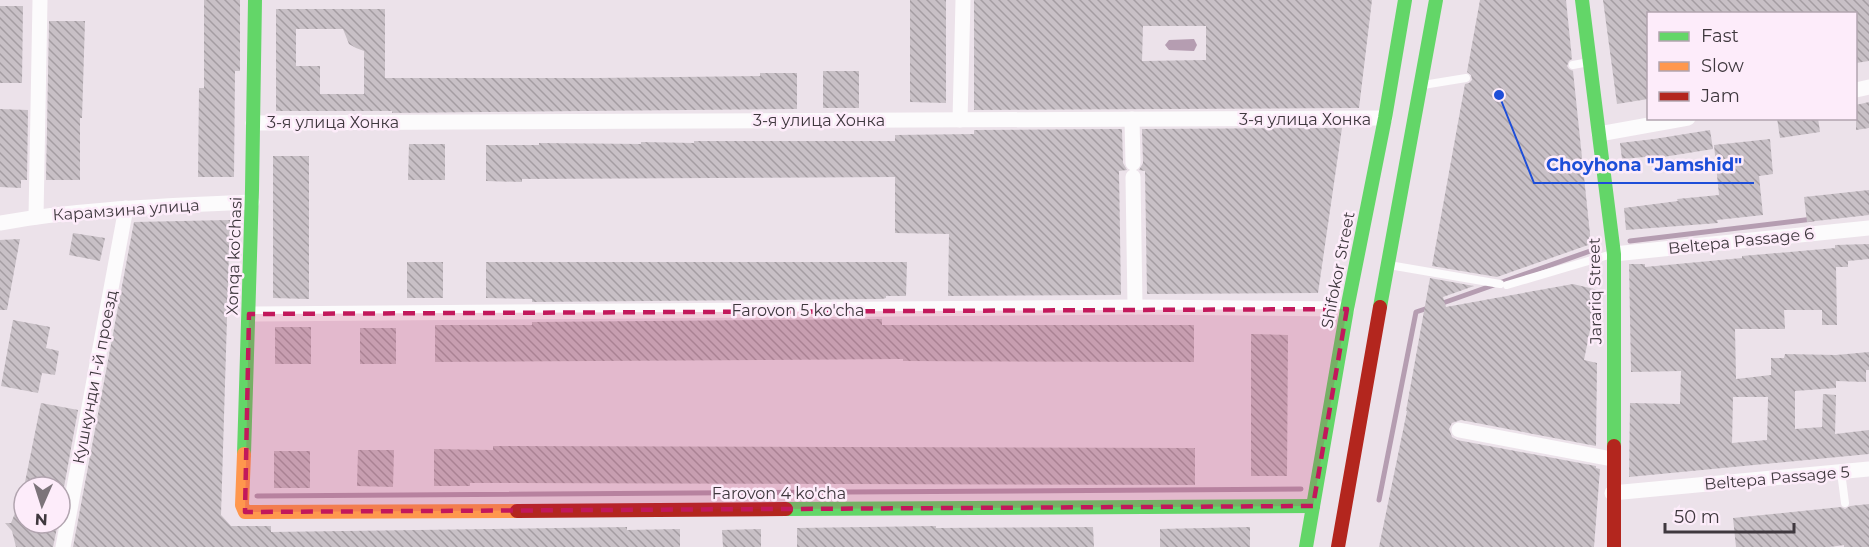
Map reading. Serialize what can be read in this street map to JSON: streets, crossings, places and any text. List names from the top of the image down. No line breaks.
{"streets":{"street":["3-я улица Хонка","Карамзина улица","Beltepa Passage 6","Xonqa ko'chasi","Shifokor Street","Jarariq Street","Farovon 5 ko'cha","Кушкунди 1-й проезд","Beltepa Passage 5","Farovon 4 ko'cha"]},"crossings":[["3-я улица Хонка","Xonqa ko'chasi"],["3-я улица Хонка","Shifokor Street"],["Карамзина улица","Xonqa ko'chasi"],["Карамзина улица","Кушкунди 1-й проезд"],["Beltepa Passage 6","Jarariq Street"],["Xonqa ko'chasi","Farovon 5 ko'cha"],["Xonqa ko'chasi","Farovon 4 ko'cha"],["Shifokor Street","Farovon 5 ko'cha"],["Shifokor Street","Farovon 4 ko'cha"],["Jarariq Street","Beltepa Passage 5"]],"places":["Choyhona \"Jamshid\""],"legend":["Fast","Slow","Jam"],"scale_bar":"50 m","north":"bottom"}
